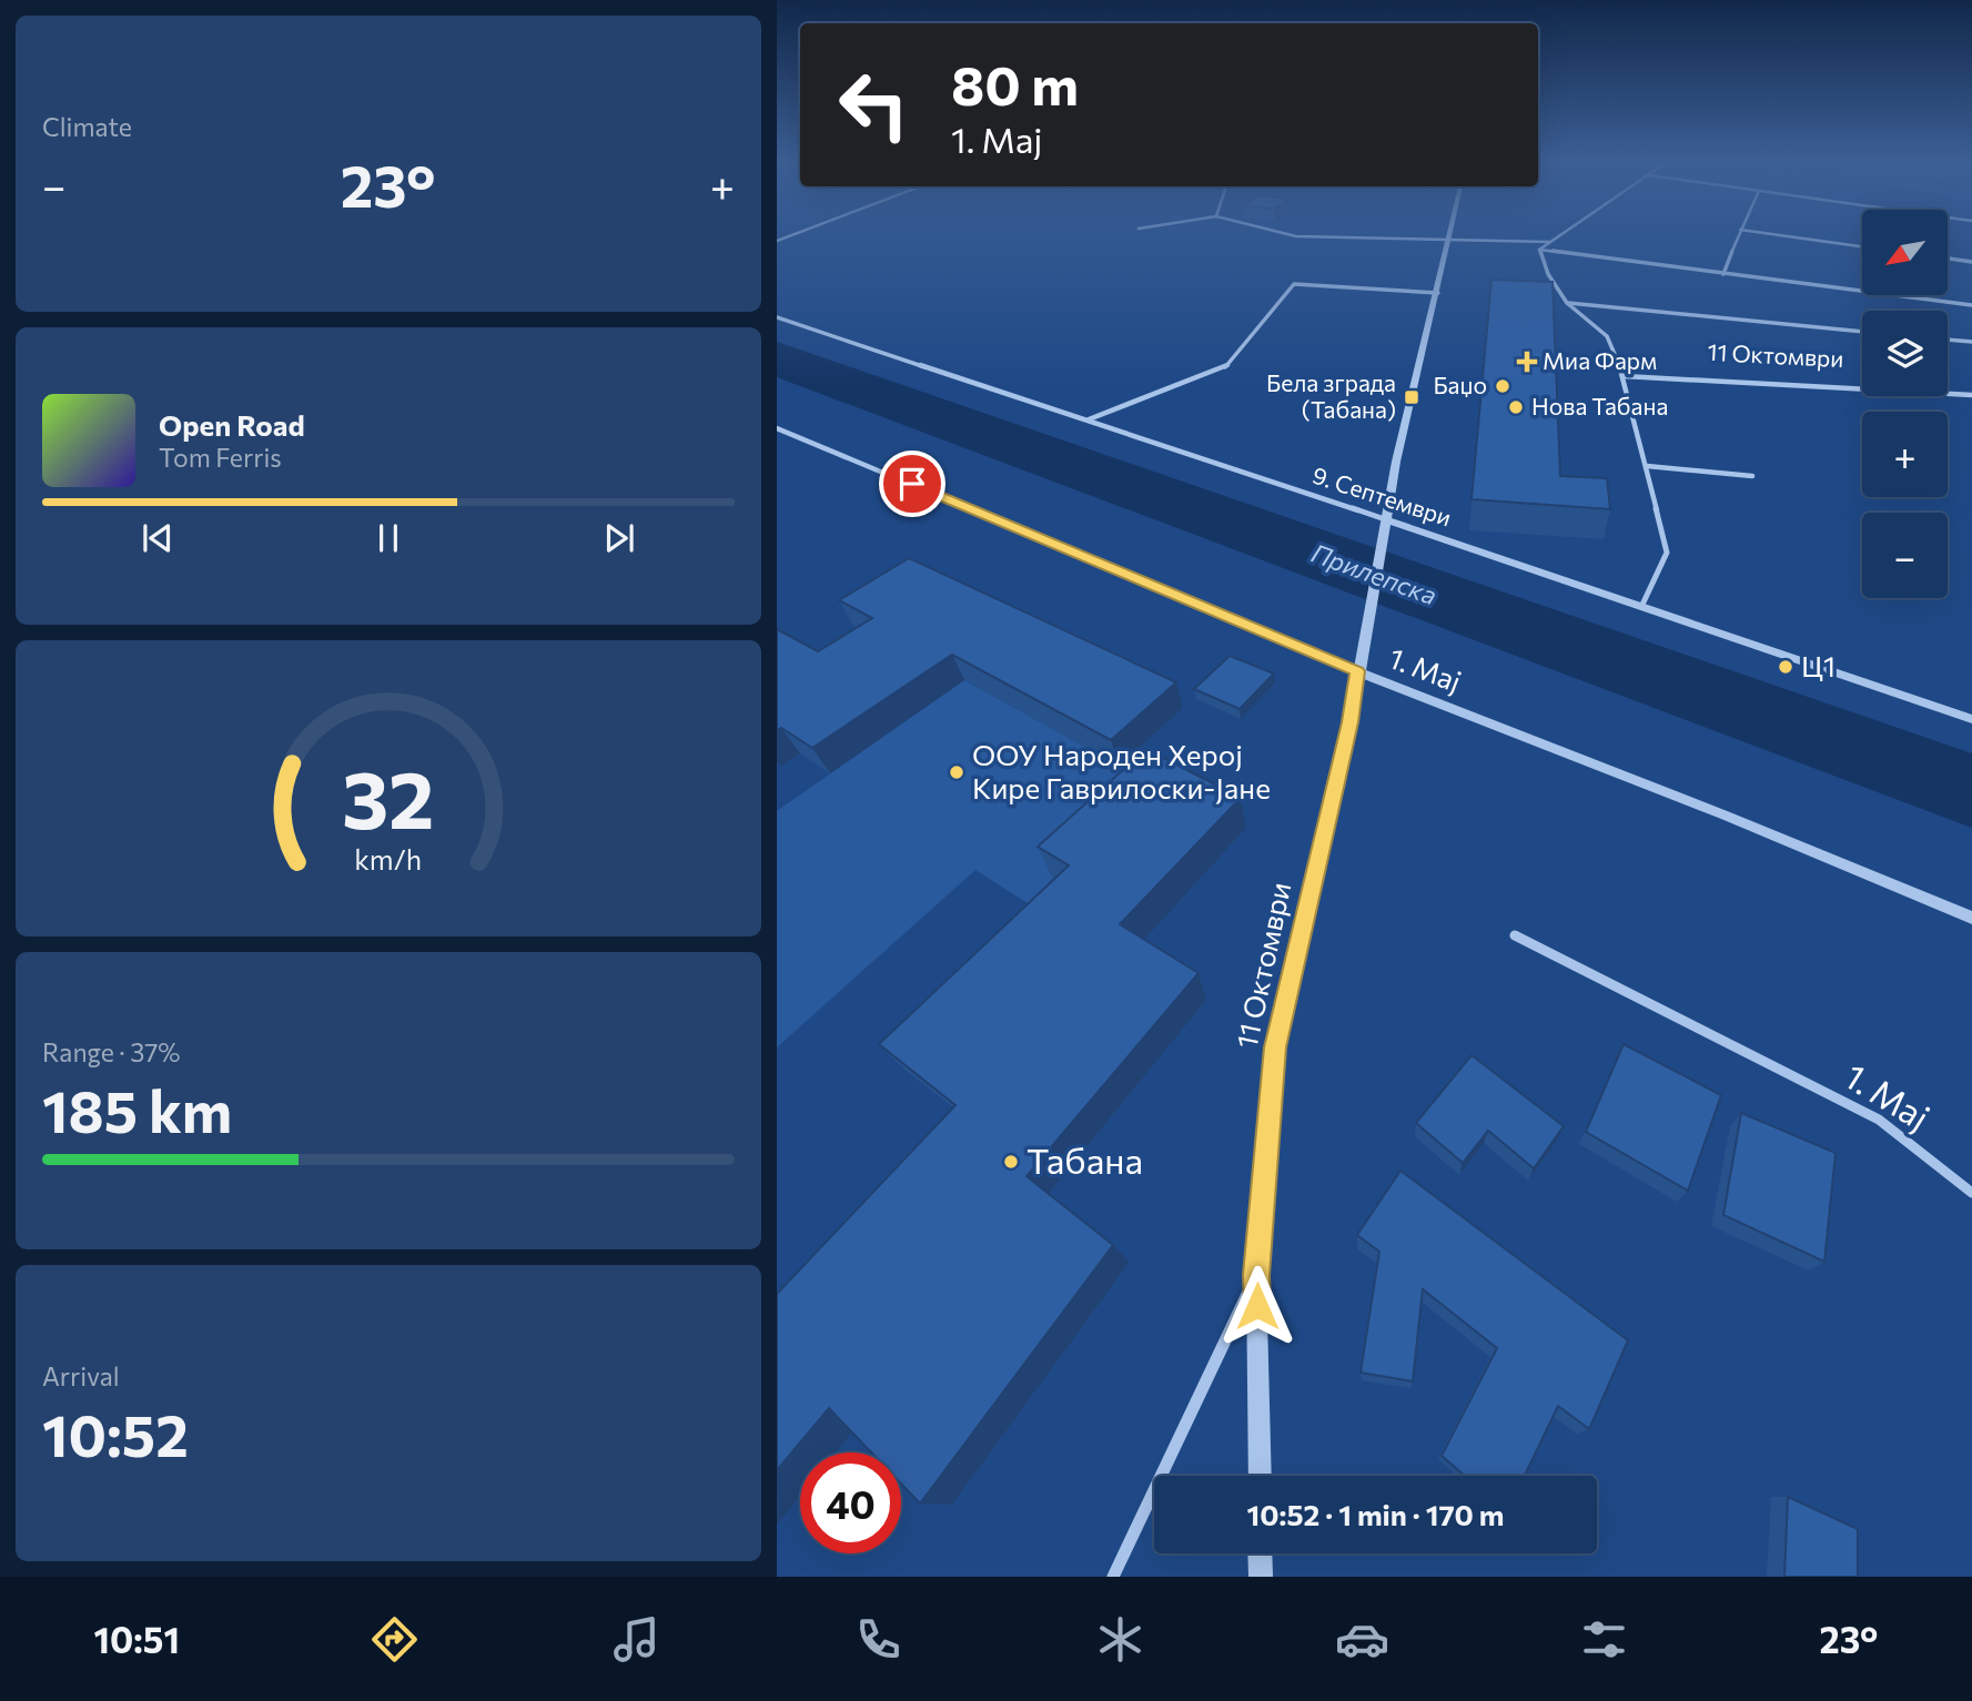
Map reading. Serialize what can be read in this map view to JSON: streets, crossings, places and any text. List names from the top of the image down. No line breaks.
{"streets":{"street":["11 Октомври","9. Септември","1. Мај"]},"crossings":[["11 Октомври","9. Септември"],["11 Октомври","1. Мај"]],"water":["Прилепска"],"places":{"health":["Миа Фарм"],"other":["Баџо","Нова Табана","Ц1","ООУ Народен Херој Кире Гаврилоски-Јане","Табана"],"transit":["Бела зграда (Табана)"]},"north":"bottom left","page":{"tile":["Climate",["Range · 37%","185 km"],["Arrival","10:52"]],"turn":["80 m","1. Мај"],"heat":["−","23°","+"],"map_buttons":["+","−"],"song":["Open Road","Tom Ferris"],"limit":"40","trip":"10:52 · 1 min · 170 m","tabs":["10:51","23°"],"gauge":["32","km/h"]}}
